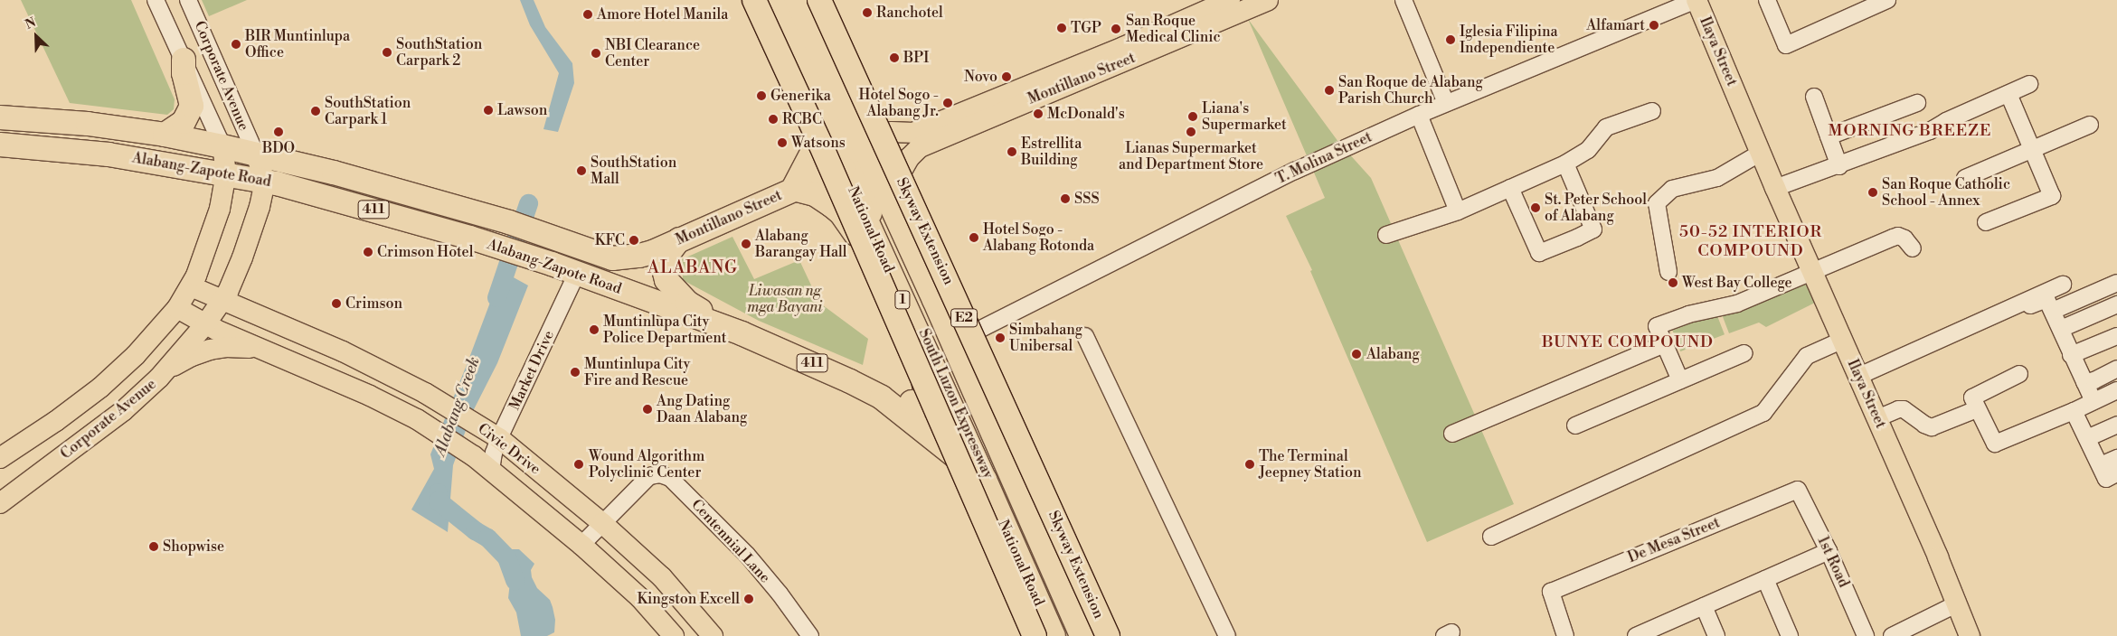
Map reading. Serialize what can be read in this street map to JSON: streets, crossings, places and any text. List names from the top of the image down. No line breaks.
{"streets":{"highway":["Montillano Street","Alabang-Zapote Road","411","National Road","Skyway Extension","1","E2","South Luzon Expressway"],"main road":["Ilaya Street","Corporate Avenue","Civic Drive"],"street":["T. Molina Street","Market Drive","De Mesa Street","Centennial Lane","1st Road"]},"crossings":[["Ilaya Street","T. Molina Street"],["Corporate Avenue","Alabang-Zapote Road"],["Corporate Avenue","Civic Drive"],["Montillano Street","Alabang-Zapote Road"],["Montillano Street","National Road"],["Alabang-Zapote Road","National Road"],["Alabang-Zapote Road","Market Drive"],["Market Drive","Civic Drive"],["Civic Drive","Centennial Lane"],["De Mesa Street","1st Road"]],"districts":["MORNING BREEZE","50-52 INTERIOR COMPOUND","ALABANG","BUNYE COMPOUND"],"water":["Alabang Creek"],"parks":["Liwasan ng mga Bayani"],"places":["Ranchotel","Amore Hotel Manila","Alfamart","TGP","San Roque Medical Clinic","Iglesia Filipina Independiente","BIR Muntinlupa Office","SouthStation Carpark 2","NBI Clearance Center","BPI","Novo","San Roque de Alabang Parish Church","Generika","Hotel Sogo - Alabang Jr.","Lawson","SouthStation Carpark 1","McDonald's","Liana's Supermarket","RCBC","BDO","Lianas Supermarket and Department Store","Watsons","Estrellita Building","SouthStation Mall","San Roque Catholic School - Annex","SSS","St. Peter School of Alabang","Hotel Sogo - Alabang Rotonda","KFC","Alabang Barangay Hall","Crimson Hotel","West Bay College","Crimson","Muntinlupa City Police Department","Simbahang Unibersal","Alabang","Muntinlupa City Fire and Rescue","Ang Dating Daan Alabang","Wound Algorithm Polyclinic Center","The Terminal Jeepney Station","Shopwise","Kingston Excell"],"north":"top left"}
